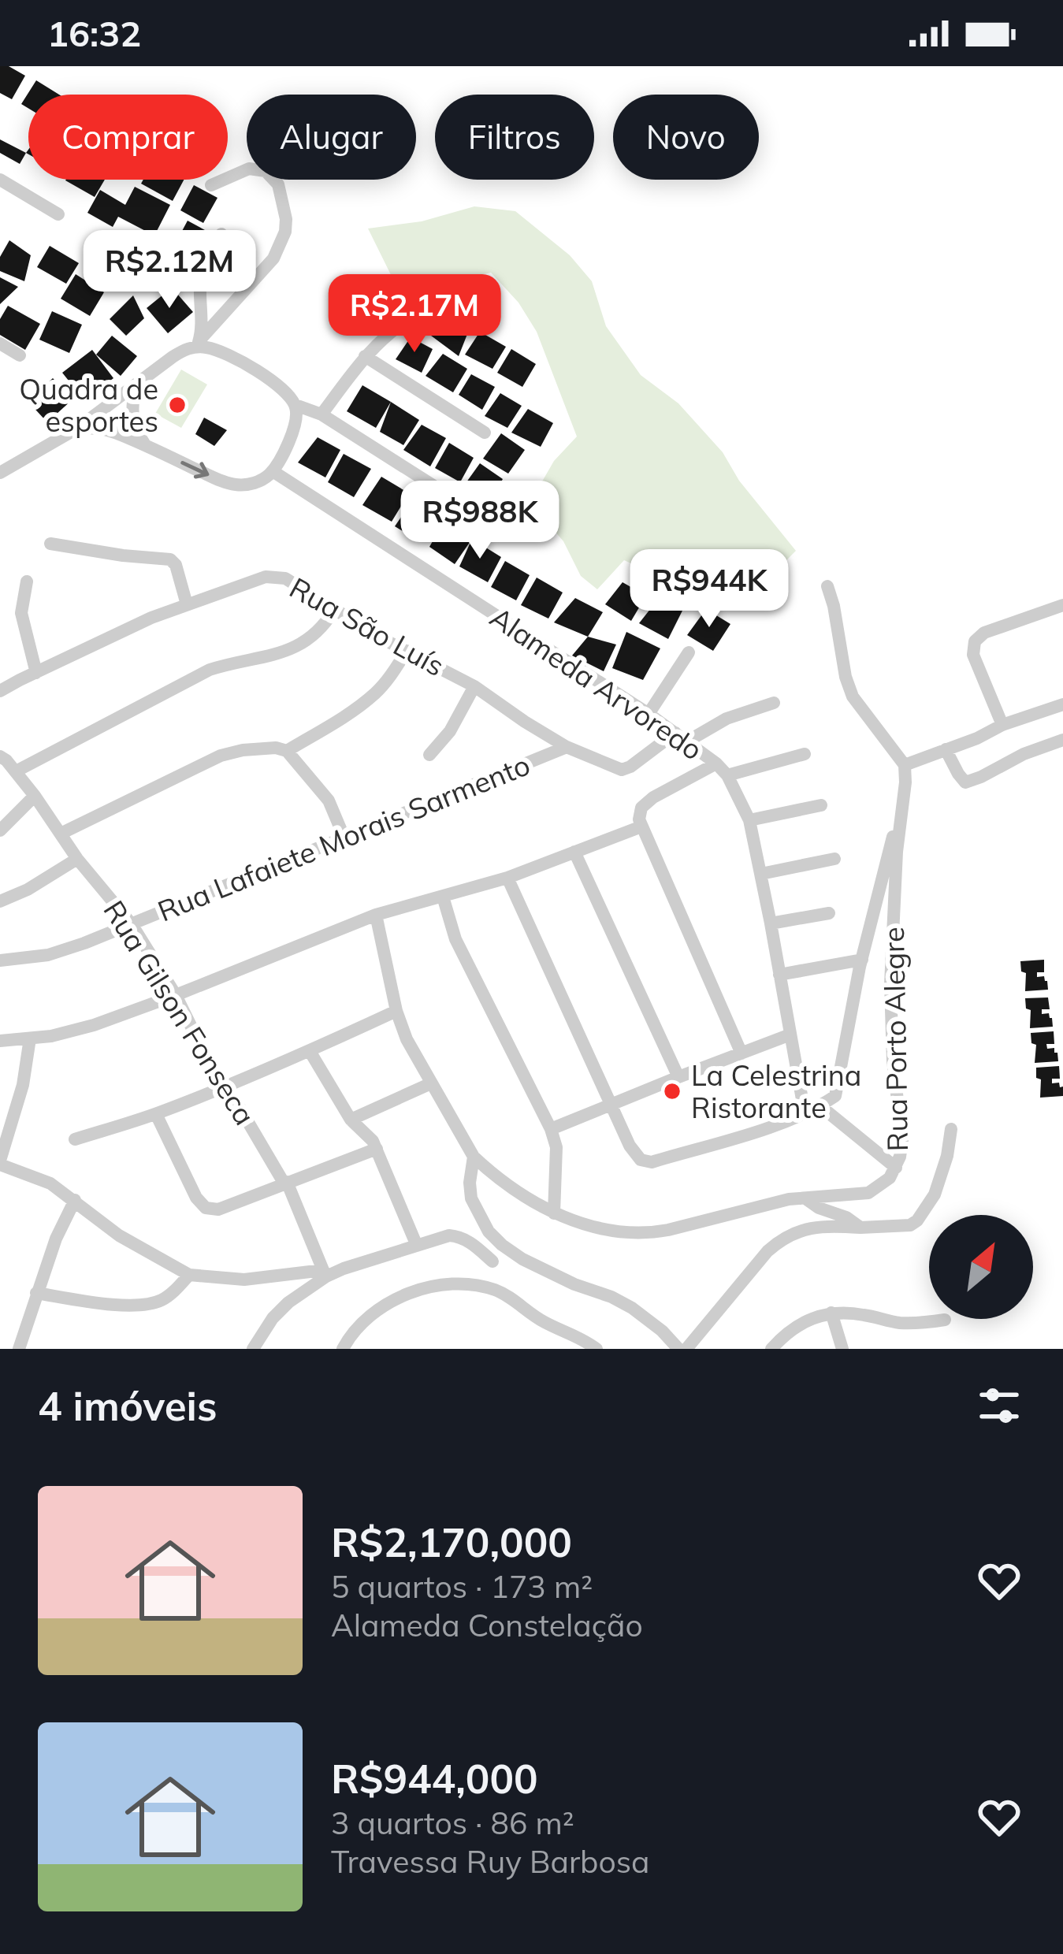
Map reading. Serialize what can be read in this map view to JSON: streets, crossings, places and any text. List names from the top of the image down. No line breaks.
{"streets":{"street":["Rua São Luís","Alameda Arvoredo","Rua Lafaiete Morais Sarmento","Rua Gilson Fonseca","Rua Porto Alegre"]},"crossings":[["Rua São Luís","Rua Lafaiete Morais Sarmento"],["Alameda Arvoredo","Rua Lafaiete Morais Sarmento"],["Rua Lafaiete Morais Sarmento","Rua Gilson Fonseca"]],"places":["Quadra de esportes","La Celestrina Ristorante"],"north":"top right","page":{"status":"16:32","chip":["Comprar","Alugar","Filtros","Novo"],"price":["R$2.12M","R$2.17M","R$988K","R$944K"],"heading":"4 imóveis","list":[{"name":"R$2,170,000","note":"5 quartos · 173 m² · Alameda Constelação"},{"name":"R$944,000","note":"3 quartos · 86 m² · Travessa Ruy Barbosa"}]}}
